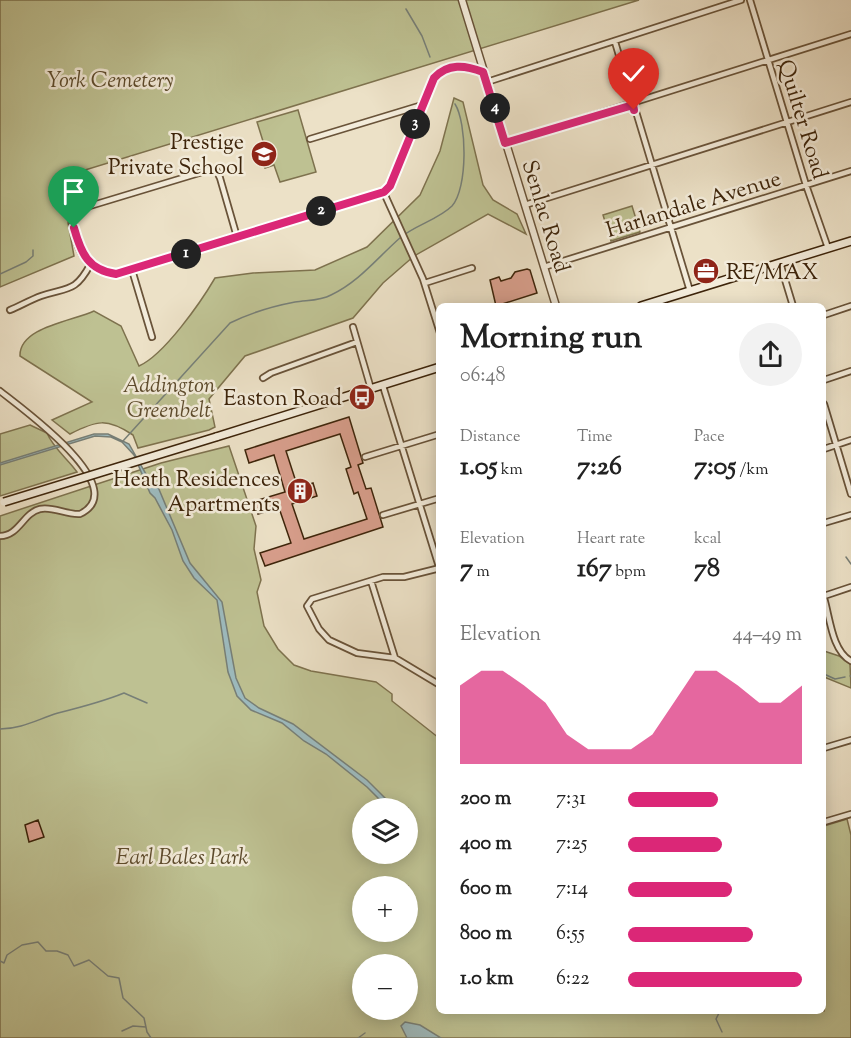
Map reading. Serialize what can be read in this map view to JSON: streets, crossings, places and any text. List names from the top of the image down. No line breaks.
{"streets":{"street":["Quilter Road","Harlandale Avenue","Senlac Road"]},"crossings":[["Quilter Road","Harlandale Avenue"],["Harlandale Avenue","Senlac Road"]],"parks":["York Cemetery","Addington Greenbelt","Earl Bales Park"],"places":{"school or university":["Prestige Private School"],"office":["RE/MAX"],"bus stop":["Easton Road"],"building":["Heath Residences Apartments"]},"page":{"pins":["4","3","2","1"],"heading":["Morning run","06:48"],"stats":[["Distance","1.05 km"],["Time","7:26"],["Pace","7:05 /km"],["Elevation","7 m"],["Heart rate","167 bpm"],["kcal","78"]],"chart":["Elevation","44–49 m"],"list":[{"name":"200 m","note":"7:31"},{"name":"400 m","note":"7:25"},{"name":"600 m","note":"7:14"},{"name":"800 m","note":"6:55"},{"name":"1.0 km","note":"6:22"}],"map_buttons":["+","−"]}}
